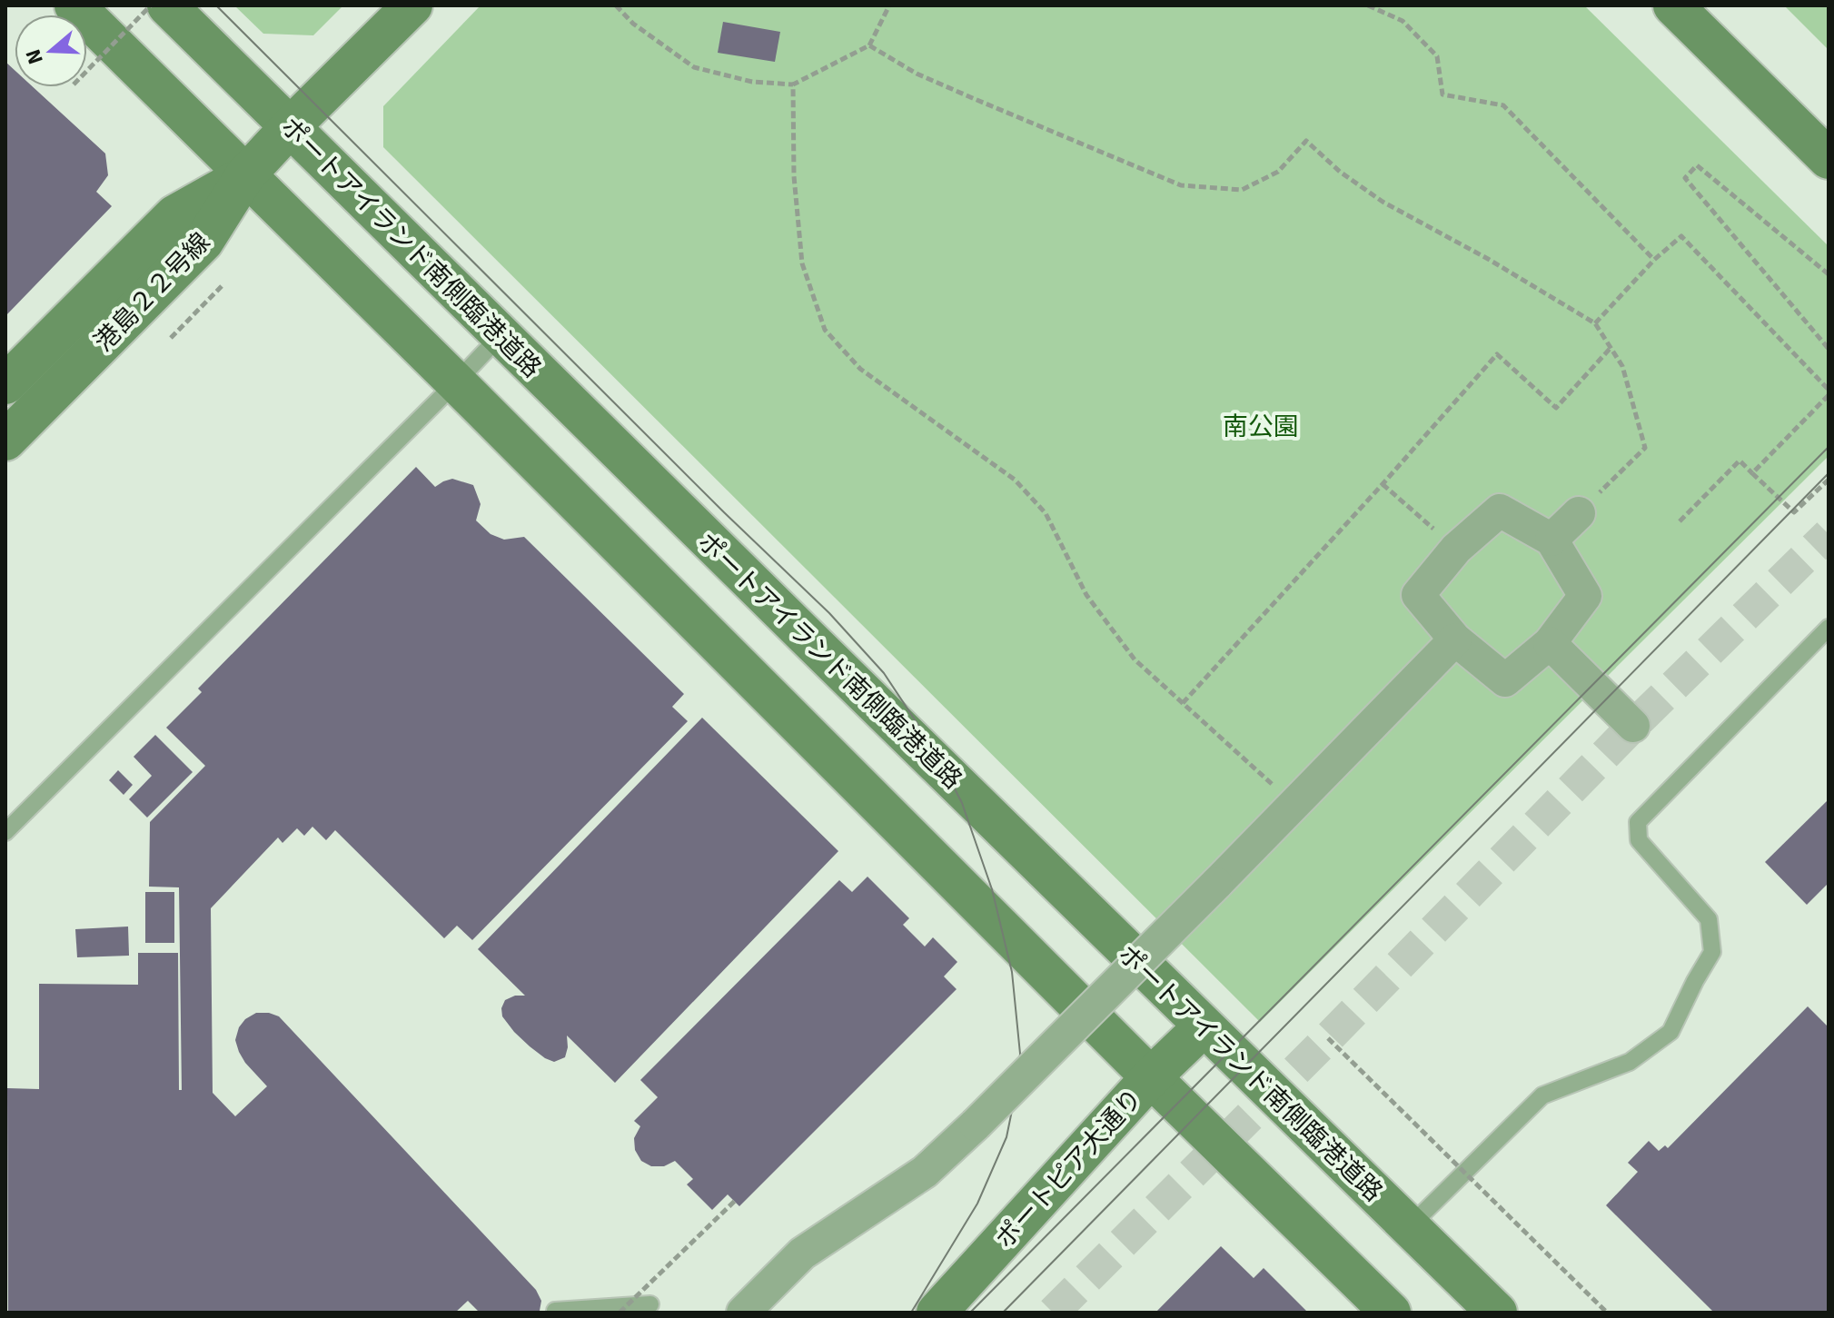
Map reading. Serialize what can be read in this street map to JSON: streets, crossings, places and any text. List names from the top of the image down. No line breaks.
{"streets":{"street":["ポートアイランド南側臨港道路","港島２２号線","ポートピア大通り"]},"crossings":[["ポートアイランド南側臨港道路","ポートピア大通り"]],"parks":["南公園"],"north":"left"}
